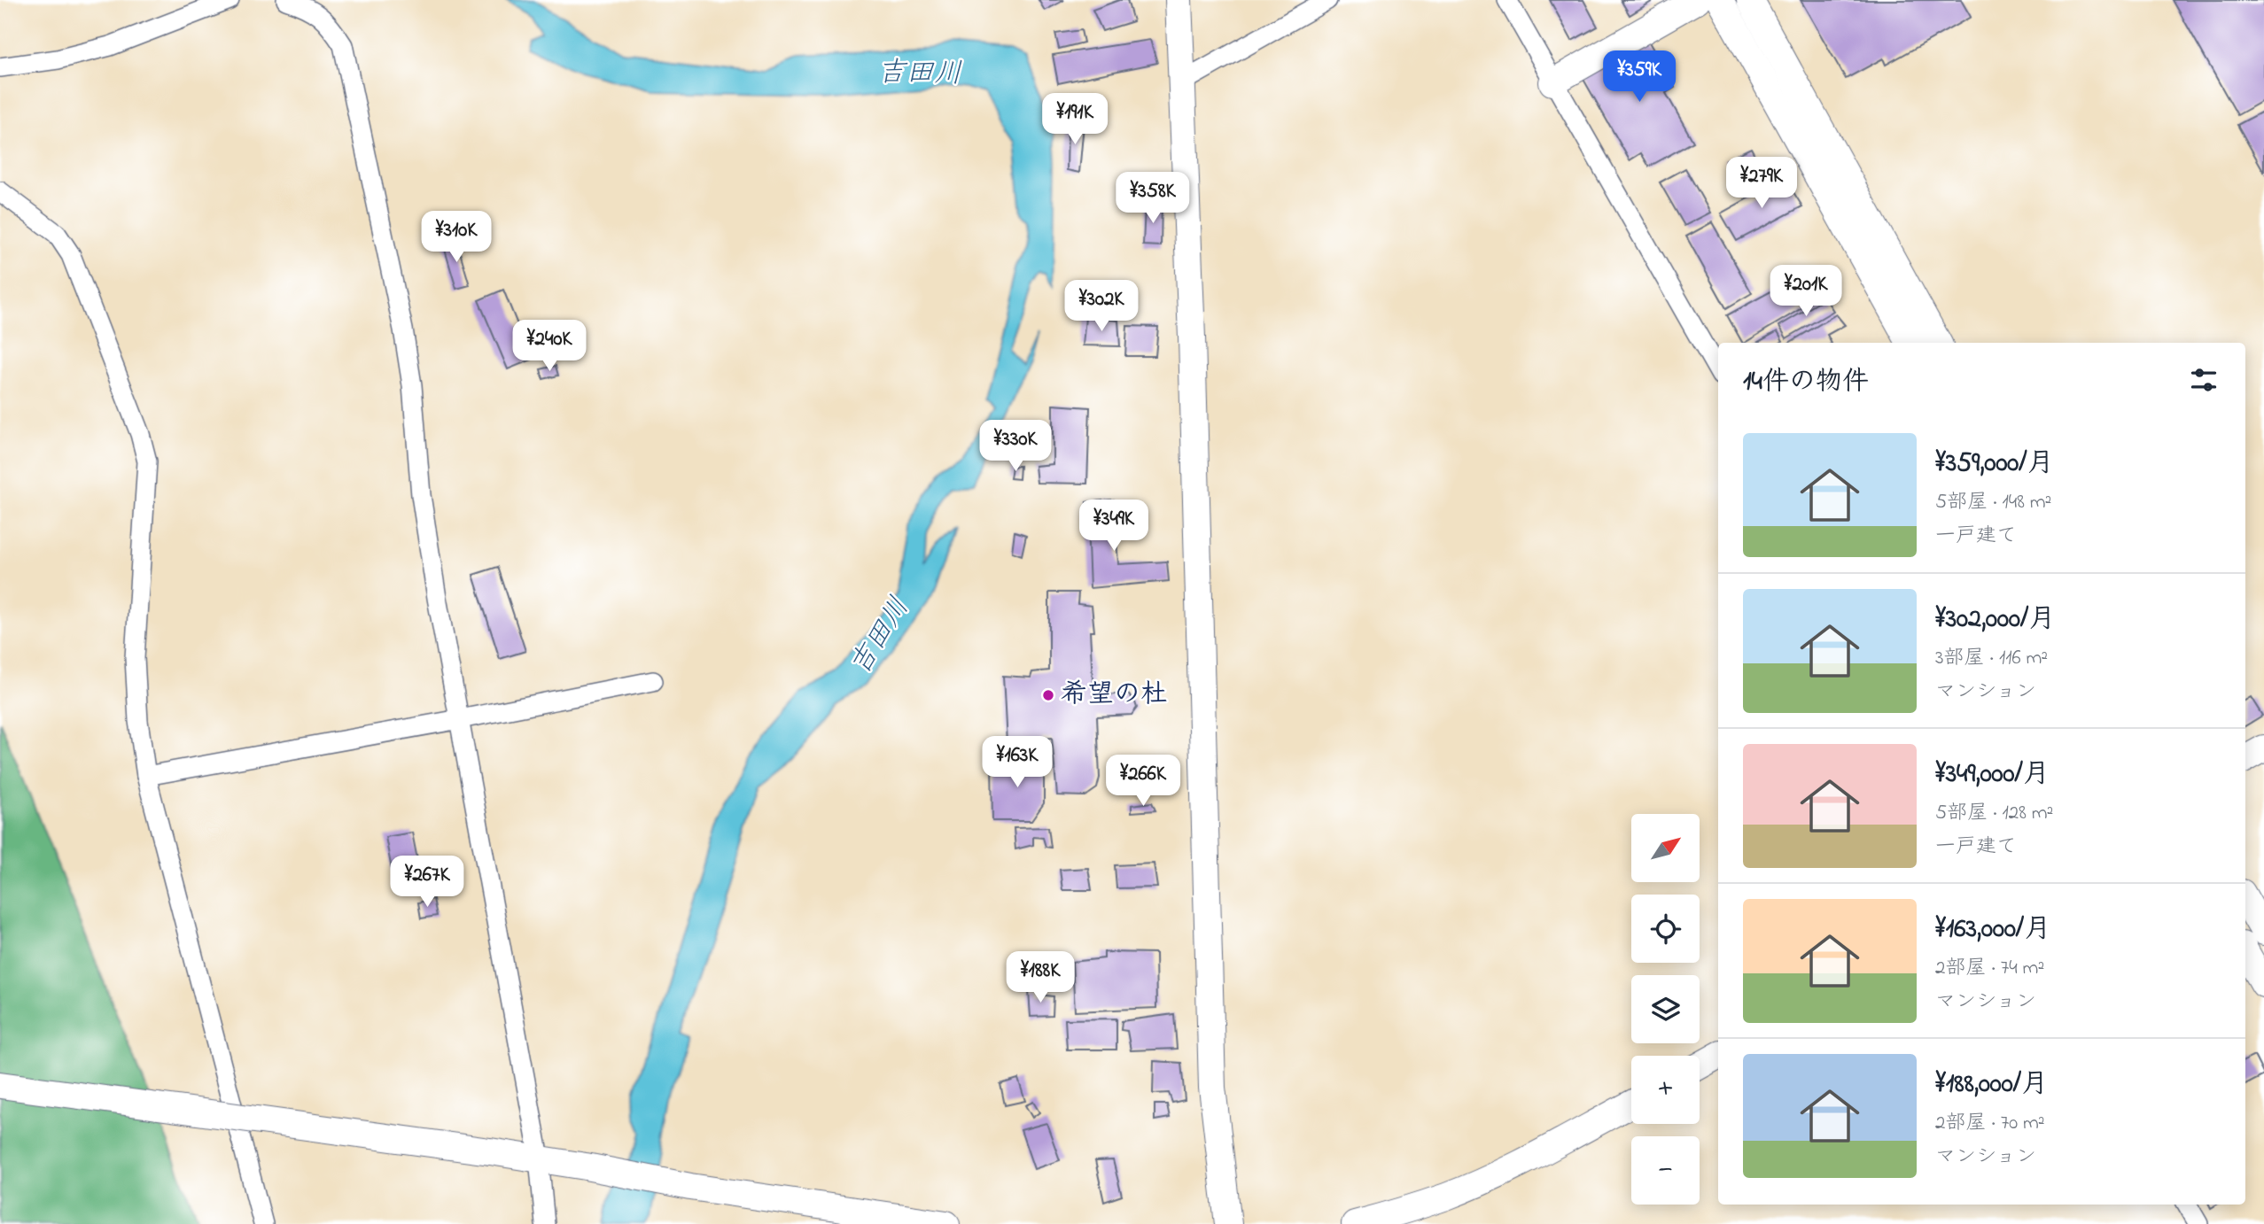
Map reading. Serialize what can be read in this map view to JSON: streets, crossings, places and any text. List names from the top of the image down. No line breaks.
{"water":["吉田川"],"places":["希望の杜"],"north":"top right","page":{"price":["¥359K","¥191K","¥279K","¥358K","¥310K","¥201K","¥302K","¥240K","¥330K","¥349K","¥163K","¥266K","¥267K","¥188K"],"heading":"14件の物件","list":[{"name":"¥359,000/月","note":"5部屋 · 148 m² · 一戸建て"},{"name":"¥302,000/月","note":"3部屋 · 116 m² · マンション"},{"name":"¥349,000/月","note":"5部屋 · 128 m² · 一戸建て"},{"name":"¥163,000/月","note":"2部屋 · 74 m² · マンション"},{"name":"¥188,000/月","note":"2部屋 · 70 m² · マンション"}],"map_buttons":["+","−"]}}
